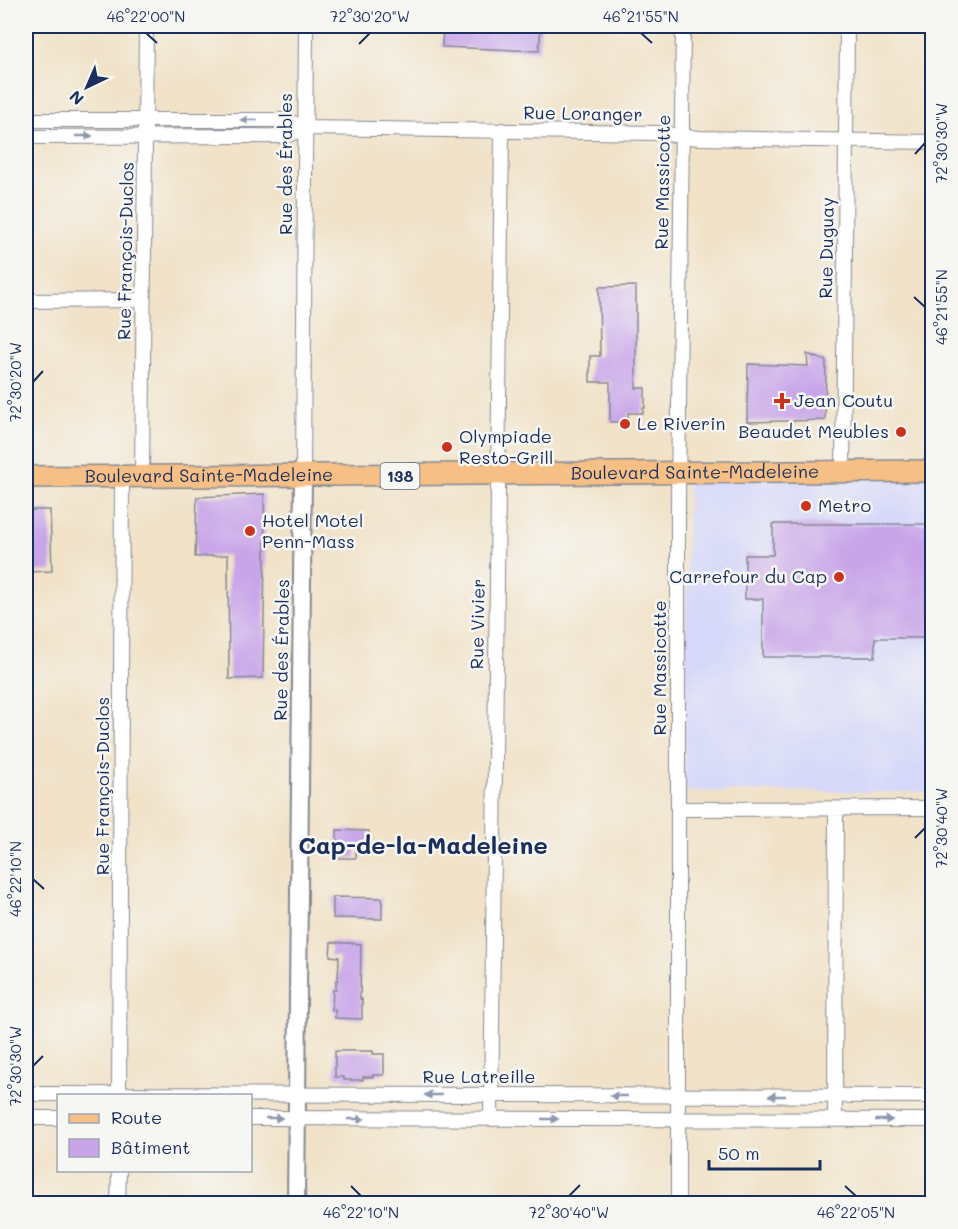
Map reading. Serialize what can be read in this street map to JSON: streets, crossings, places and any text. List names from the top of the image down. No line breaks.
{"streets":{"main road":["Boulevard Sainte-Madeleine","138"],"street":["Rue Loranger","Rue des Érables","Rue Massicotte","Rue Duguay","Rue François-Duclos","Rue Vivier","Rue Latreille"]},"crossings":[["Rue Loranger","Rue des Érables"],["Rue Loranger","Rue Massicotte"],["Rue Loranger","Rue Duguay"],["Rue Loranger","Rue François-Duclos"],["Rue Loranger","Rue Vivier"],["Rue des Érables","Boulevard Sainte-Madeleine"],["Rue des Érables","Rue Latreille"],["Rue Massicotte","Boulevard Sainte-Madeleine"],["Rue Massicotte","Rue Latreille"],["Rue Duguay","Boulevard Sainte-Madeleine"],["Rue François-Duclos","Boulevard Sainte-Madeleine"],["Boulevard Sainte-Madeleine","Rue Vivier"],["Rue Vivier","Rue Latreille"]],"districts":["Cap-de-la-Madeleine"],"places":{"health":["Jean Coutu"],"other":["Le Riverin","Beaudet Meubles","Olympiade Resto-Grill","Metro","Hotel Motel Penn-Mass","Carrefour du Cap"]},"legend":["Route","Bâtiment"],"scale_bar":"50 m","north":"bottom left","coordinates":["46°22'00\"N","72°30'20\"W","46°21'55\"N","72°30'30\"W","72°30'40\"W","46°22'10\"N","46°22'05\"N"]}
